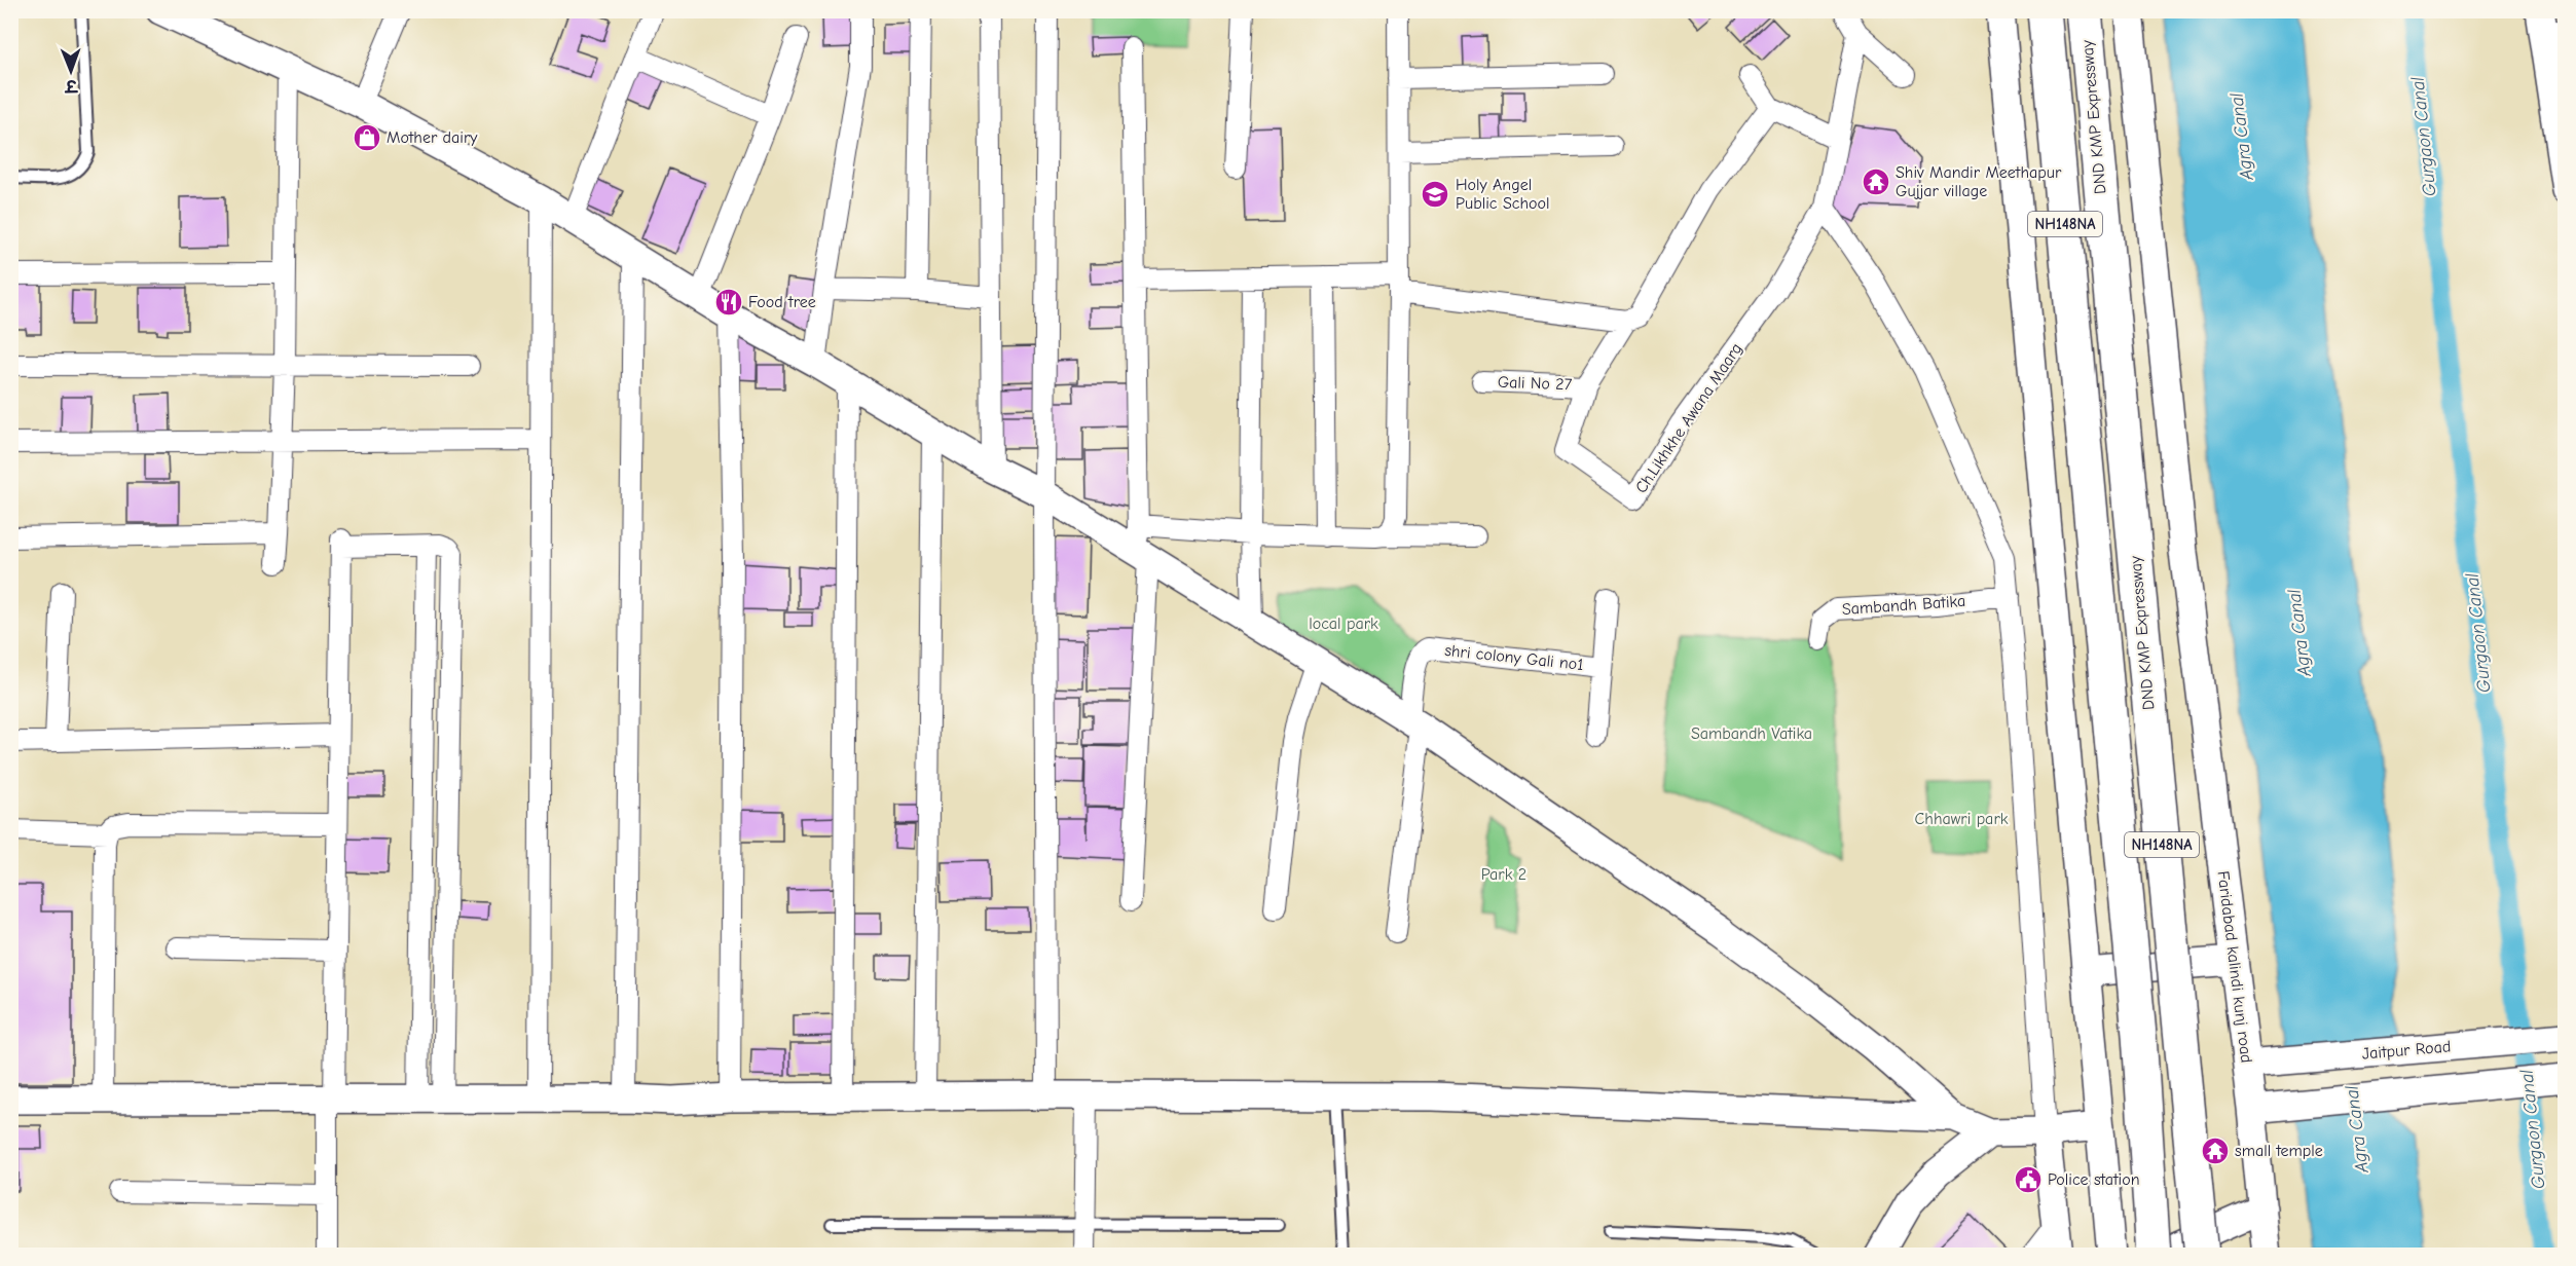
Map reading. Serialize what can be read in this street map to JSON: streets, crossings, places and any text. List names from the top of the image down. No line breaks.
{"streets":{"highway":["DND KMP Expressway","NH148NA"],"street":["Gali No 27","Ch.Likhkhe Awana Maarg","Sambandh Batika","shri colony Gali no1","Faridabad kalindi kunj road","Jaitpur Road"]},"crossings":[["Gali No 27","Ch.Likhkhe Awana Maarg"],["Faridabad kalindi kunj road","Jaitpur Road"]],"water":["Agra Canal","Gurgaon Canal"],"parks":["local park","Sambandh Vatika","Chhawri park","Park 2"],"places":{"shop":["Mother dairy"],"temple":["Shiv Mandir Meethapur Gujjar village","small temple"],"school or university":["Holy Angel Public School"],"restaurant":["Food tree"],"public building":["Police station"]},"north":"bottom"}
